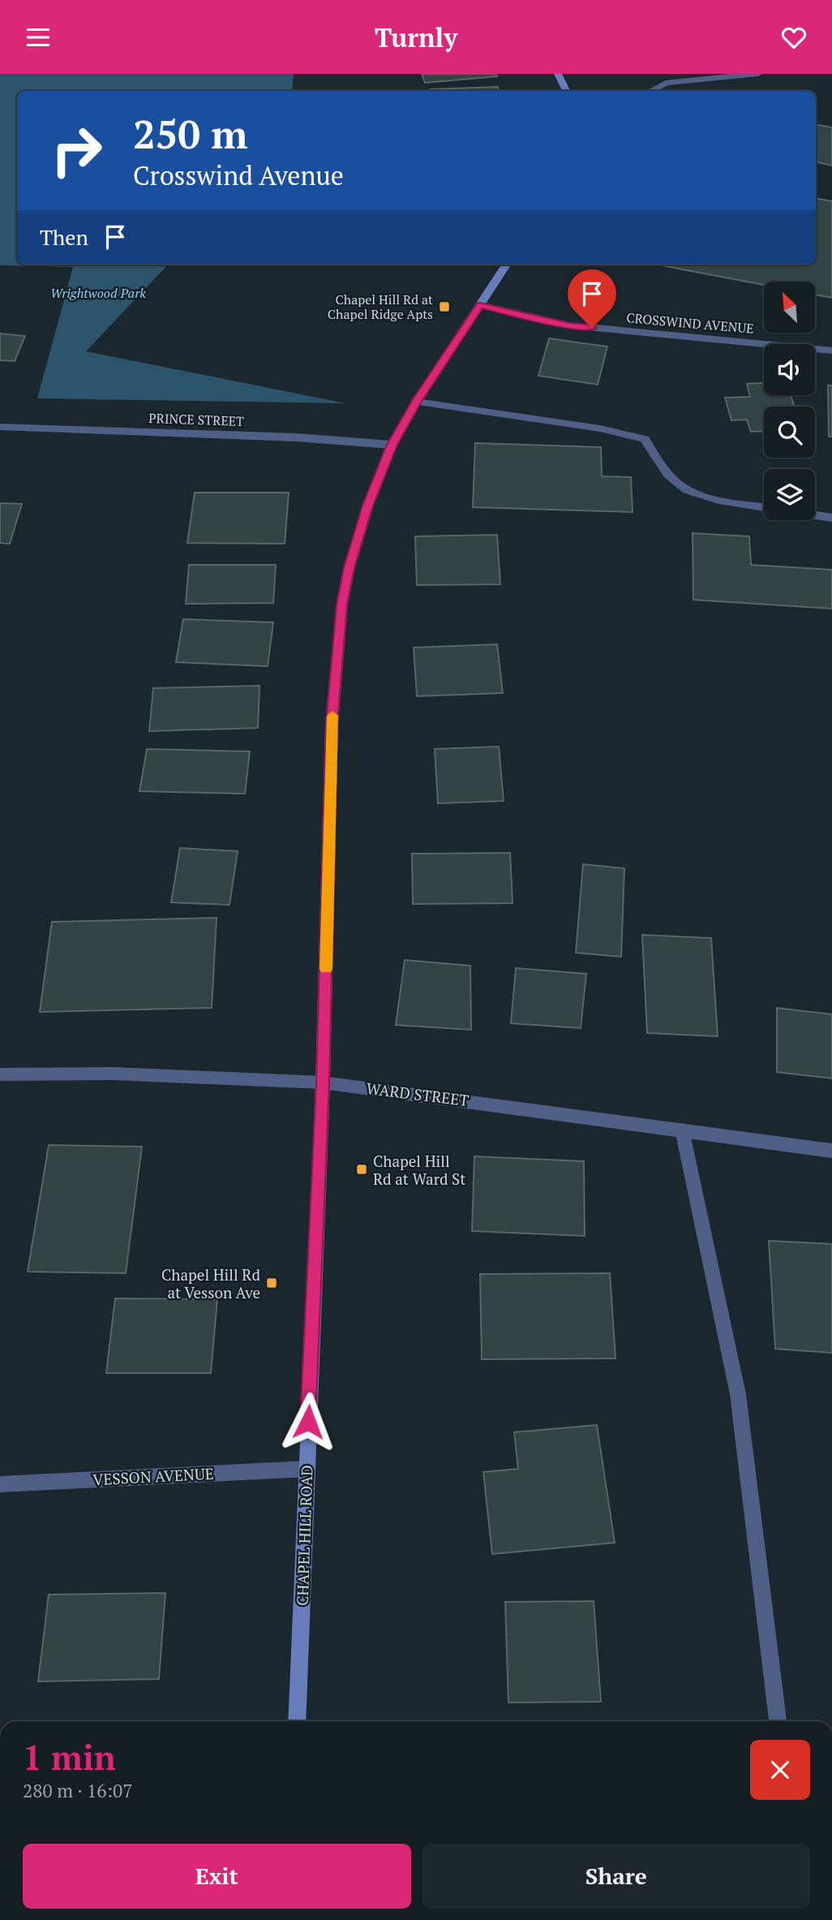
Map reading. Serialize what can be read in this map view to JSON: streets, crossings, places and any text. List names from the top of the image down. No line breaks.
{"streets":{"street":["CROSSWIND AVENUE","PRINCE STREET","WARD STREET","VESSON AVENUE","CHAPEL HILL ROAD"]},"crossings":[["CROSSWIND AVENUE","CHAPEL HILL ROAD"],["PRINCE STREET","CHAPEL HILL ROAD"],["WARD STREET","CHAPEL HILL ROAD"],["VESSON AVENUE","CHAPEL HILL ROAD"]],"parks":["Wrightwood Park"],"places":{"transit":["Chapel Hill Rd at Chapel Ridge Apts","Chapel Hill Rd at Ward St","Chapel Hill Rd at Vesson Ave"]},"north":"top left","page":{"header":"Turnly","turn":["250 m","Crosswind Avenue"],"then":"Then","heading":["1 min","280 m · 16:07"],"buttons":["Exit","Share"]}}
